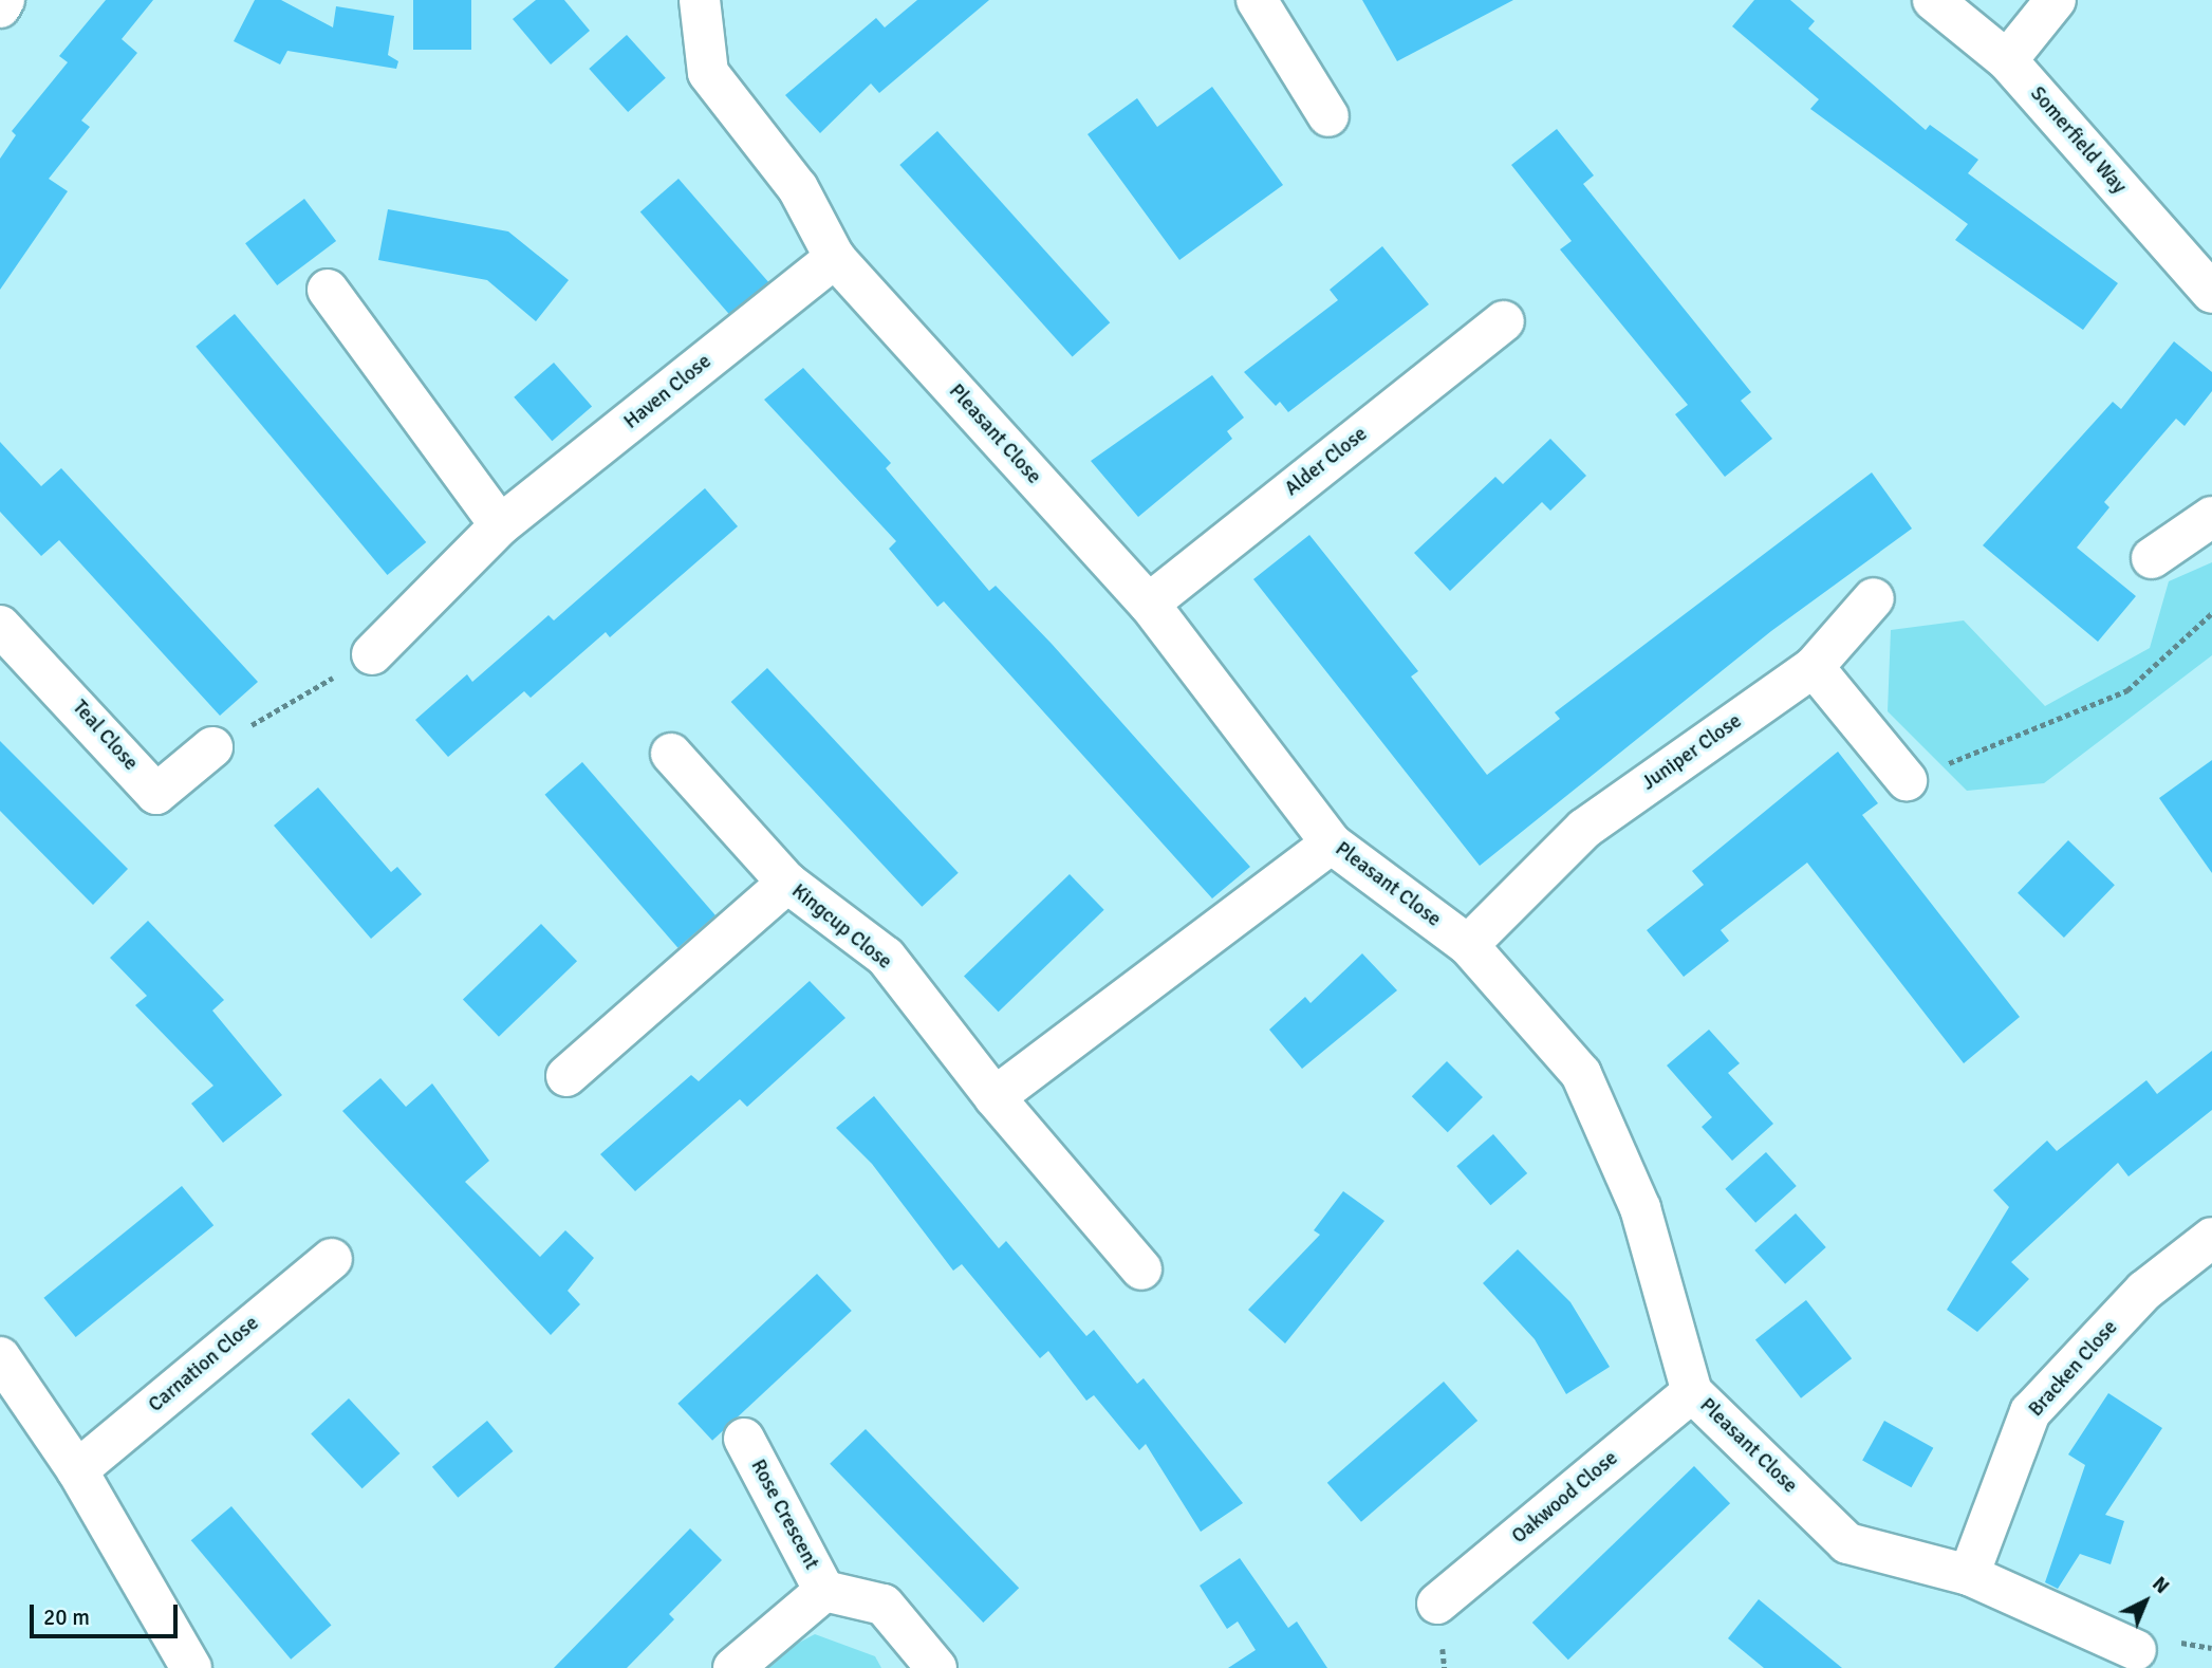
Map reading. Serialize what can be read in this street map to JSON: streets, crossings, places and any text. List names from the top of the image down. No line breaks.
{"streets":{"street":["Somerfield Way","Haven Close","Pleasant Close","Alder Close","Teal Close","Juniper Close","Kingcup Close","Carnation Close","Bracken Close","Oakwood Close","Rose Crescent"]},"crossings":[["Haven Close","Pleasant Close"],["Pleasant Close","Alder Close"],["Pleasant Close","Juniper Close"],["Pleasant Close","Bracken Close"],["Pleasant Close","Oakwood Close"]],"scale_bar":"20 m","north":"top right"}
